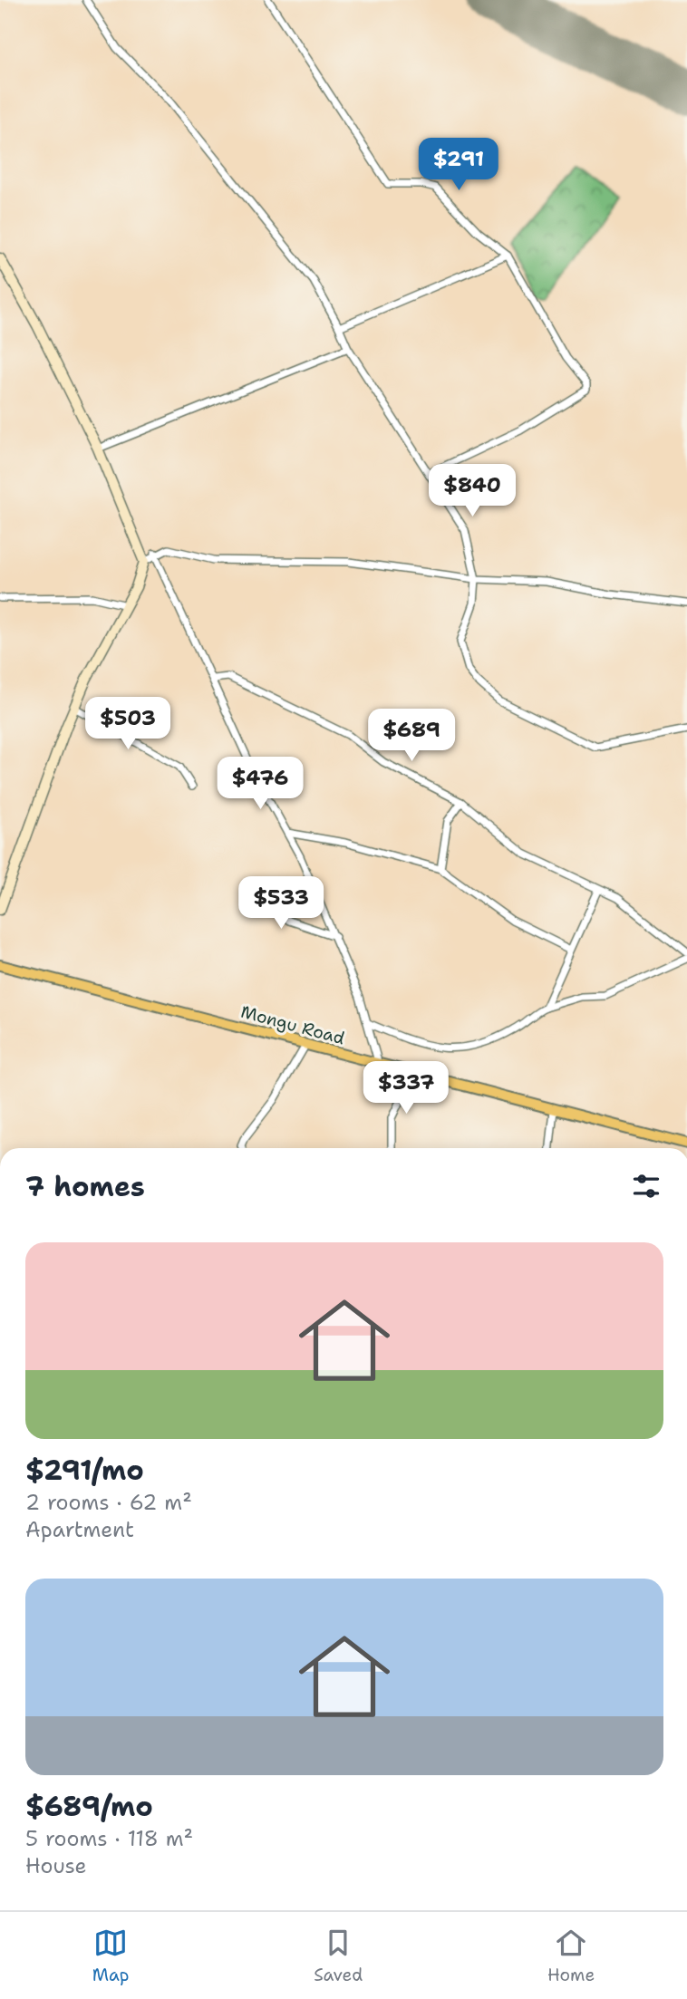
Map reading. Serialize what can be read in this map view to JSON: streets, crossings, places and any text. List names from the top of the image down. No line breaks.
{"streets":{"main road":["Mongu Road"]},"page":{"price":["$291","$840","$503","$689","$476","$533","$337"],"heading":"7 homes","list":[{"name":"$291/mo","note":"2 rooms · 62 m² · Apartment"},{"name":"$689/mo","note":"5 rooms · 118 m² · House"}],"tabs":["Map","Saved","Home"]}}
